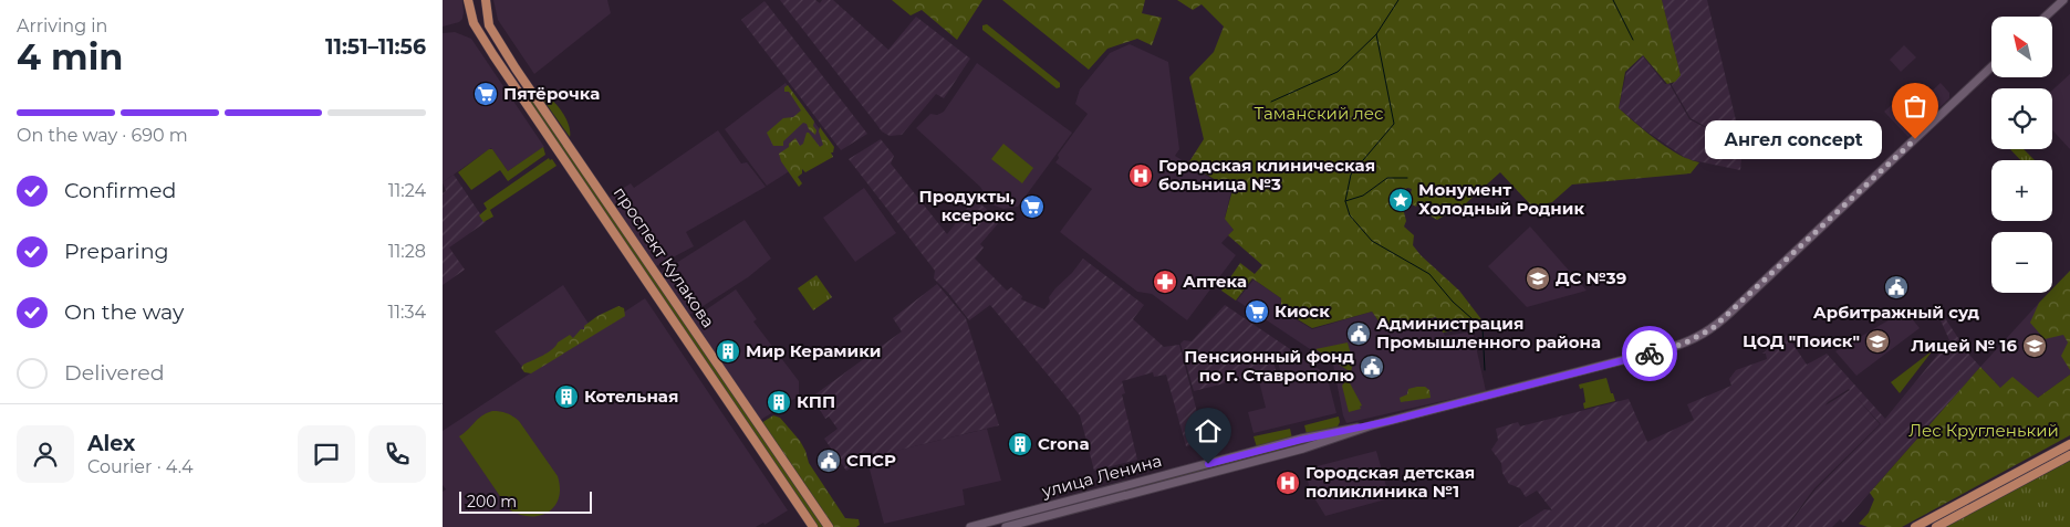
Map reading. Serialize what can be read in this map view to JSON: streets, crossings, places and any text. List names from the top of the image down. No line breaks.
{"streets":{"main road":["проспект Кулакова","улица Ленина"]},"parks":["Таманский лес","Лес Кругленький"],"places":{"supermarket":["Пятёрочка","Продукты, ксерокс","Киоск"],"other":["Ангел concept"],"hospital":["Городская клиническая больница №3","Городская детская поликлиника №1"],"place":["Монумент Холодный Родник"],"school or university":["ДС №39","ЦОД \"Поиск\"","Лицей № 16"],"pharmacy":["Аптека"],"public building":["Арбитражный суд","Администрация Промышленного района","Пенсионный фонд по г. Ставрополю","СПСР"],"building":["Мир Керамики","Котельная","КПП","Crona"]},"scale_bar":"200 m","north":"top left","page":{"heading":["4 min","Arriving in","11:51–11:56"],"panel":["Alex","Courier · 4.4"],"map_buttons":["+","−"],"bar":"On the way · 690 m","bubble":"Ангел concept","list":[["Confirmed","11:24"],["Preparing","11:28"],["On the way","11:34"],"Delivered"],"scale":"200 m"}}
